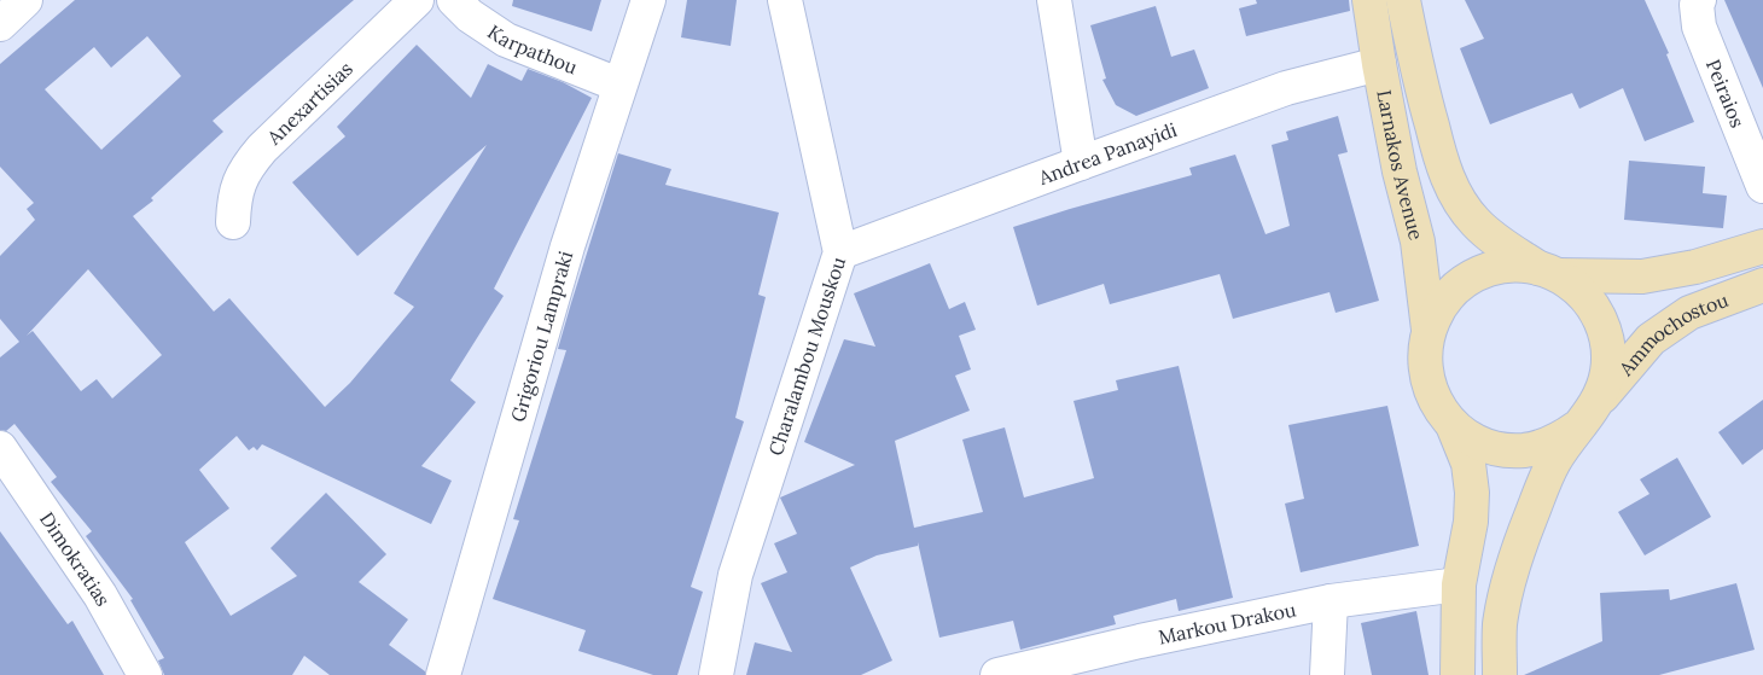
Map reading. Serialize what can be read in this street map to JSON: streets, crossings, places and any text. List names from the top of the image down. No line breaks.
{"streets":{"main road":["Larnakos Avenue","Ammochostou"],"street":["Karpathou","Peiraios","Anexartisias","Andrea Panayidi","Grigoriou Lampraki","Charalambou Mouskou","Dimokratias","Markou Drakou"]},"crossings":[["Karpathou","Grigoriou Lampraki"],["Andrea Panayidi","Larnakos Avenue"],["Andrea Panayidi","Charalambou Mouskou"],["Larnakos Avenue","Ammochostou"],["Larnakos Avenue","Markou Drakou"]]}
